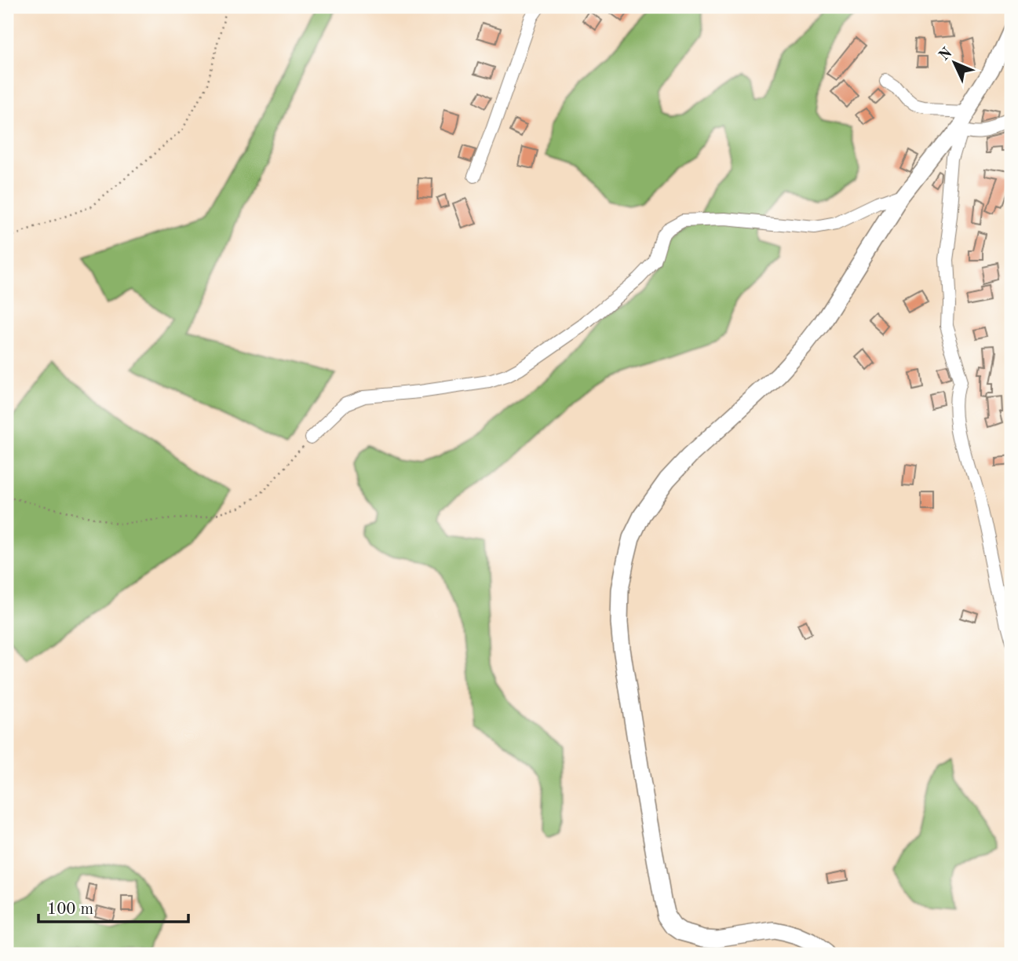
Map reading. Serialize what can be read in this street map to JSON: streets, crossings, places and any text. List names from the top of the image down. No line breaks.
{"scale_bar":"100 m","north":"top left"}
